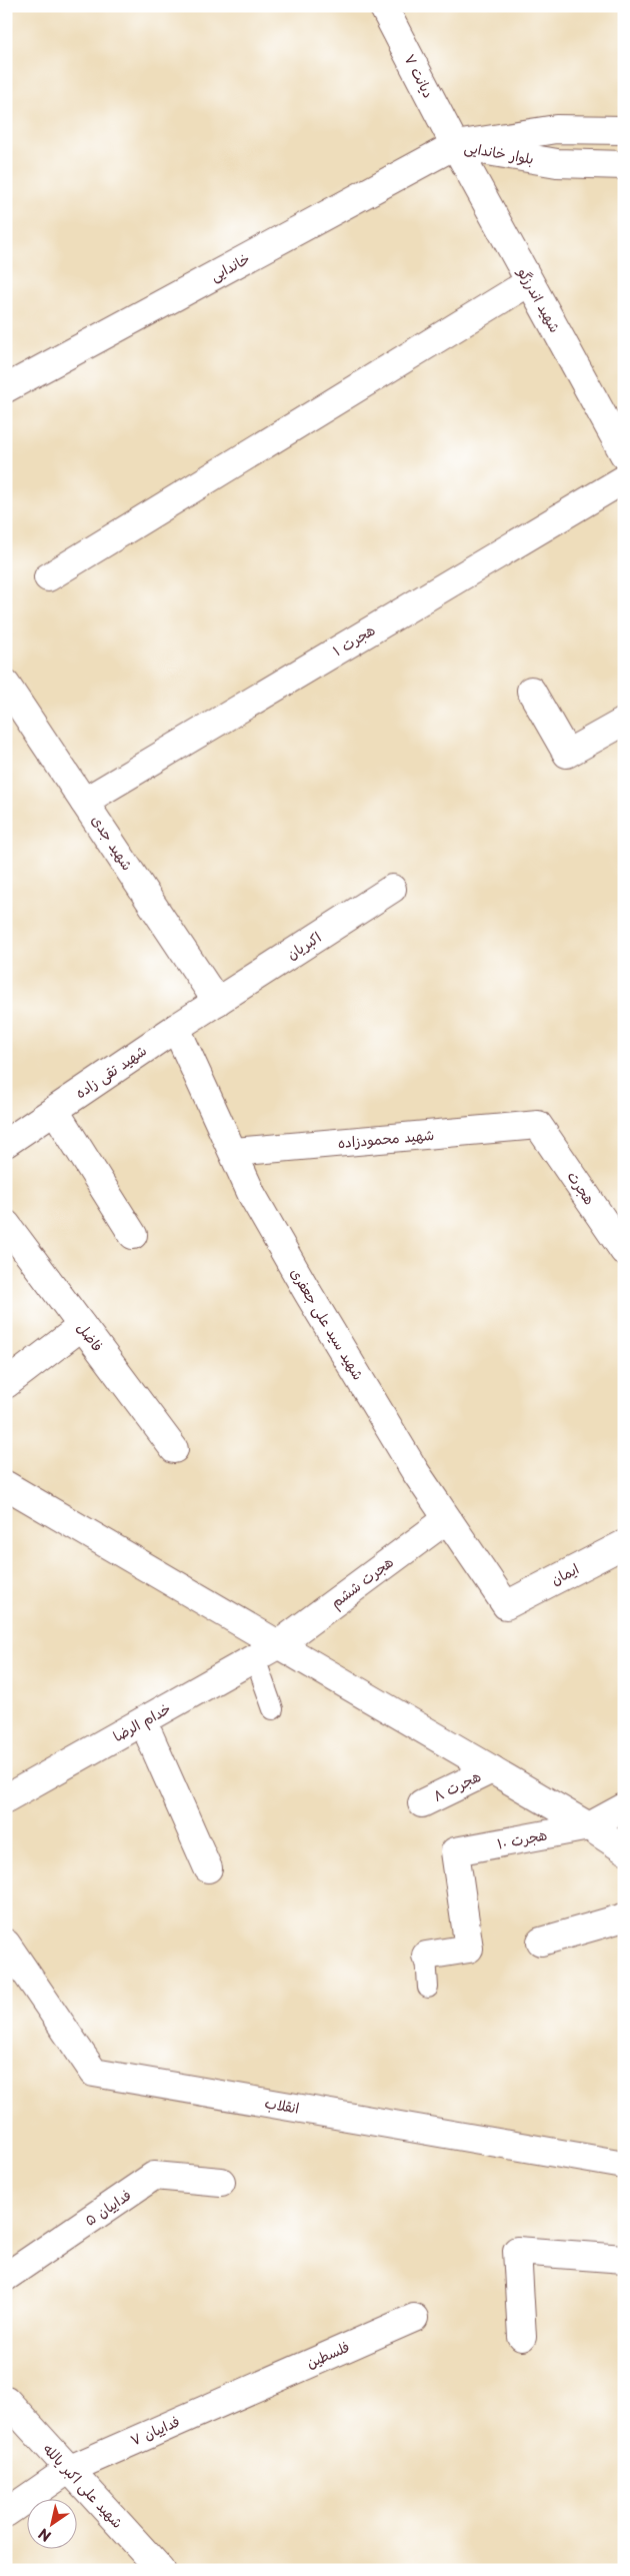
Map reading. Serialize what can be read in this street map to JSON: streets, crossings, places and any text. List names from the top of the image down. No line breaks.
{"streets":{"street":["دیانت ۷","بلوار خاندایی","خاندایی","شهید اندرزگو","هجرت ۱","شهید جدی","اکبریان","شهید تقی زاده","شهید محمودزاده","هجرت","شهید سید علی جعفری","فاضل","ایمان","هجرت ششم","خدام الرضا","هجرت ۸","هجرت ۱۰","انقلاب","فداییان ۵","فلسطین","فداییان ۷","شهید علی اکبر یالله"]},"crossings":[["دیانت ۷","بلوار خاندایی"],["دیانت ۷","خاندایی"],["دیانت ۷","شهید اندرزگو"],["بلوار خاندایی","خاندایی"],["بلوار خاندایی","شهید اندرزگو"],["خاندایی","شهید اندرزگو"],["هجرت ۱","شهید جدی"],["شهید جدی","اکبریان"],["شهید جدی","شهید تقی زاده"],["اکبریان","شهید تقی زاده"],["شهید تقی زاده","شهید سید علی جعفری"],["شهید محمودزاده","هجرت"],["شهید محمودزاده","شهید سید علی جعفری"],["شهید سید علی جعفری","ایمان"],["شهید سید علی جعفری","هجرت ششم"],["هجرت ششم","خدام الرضا"],["فلسطین","فداییان ۷"],["فداییان ۷","شهید علی اکبر یالله"]],"north":"bottom left"}
